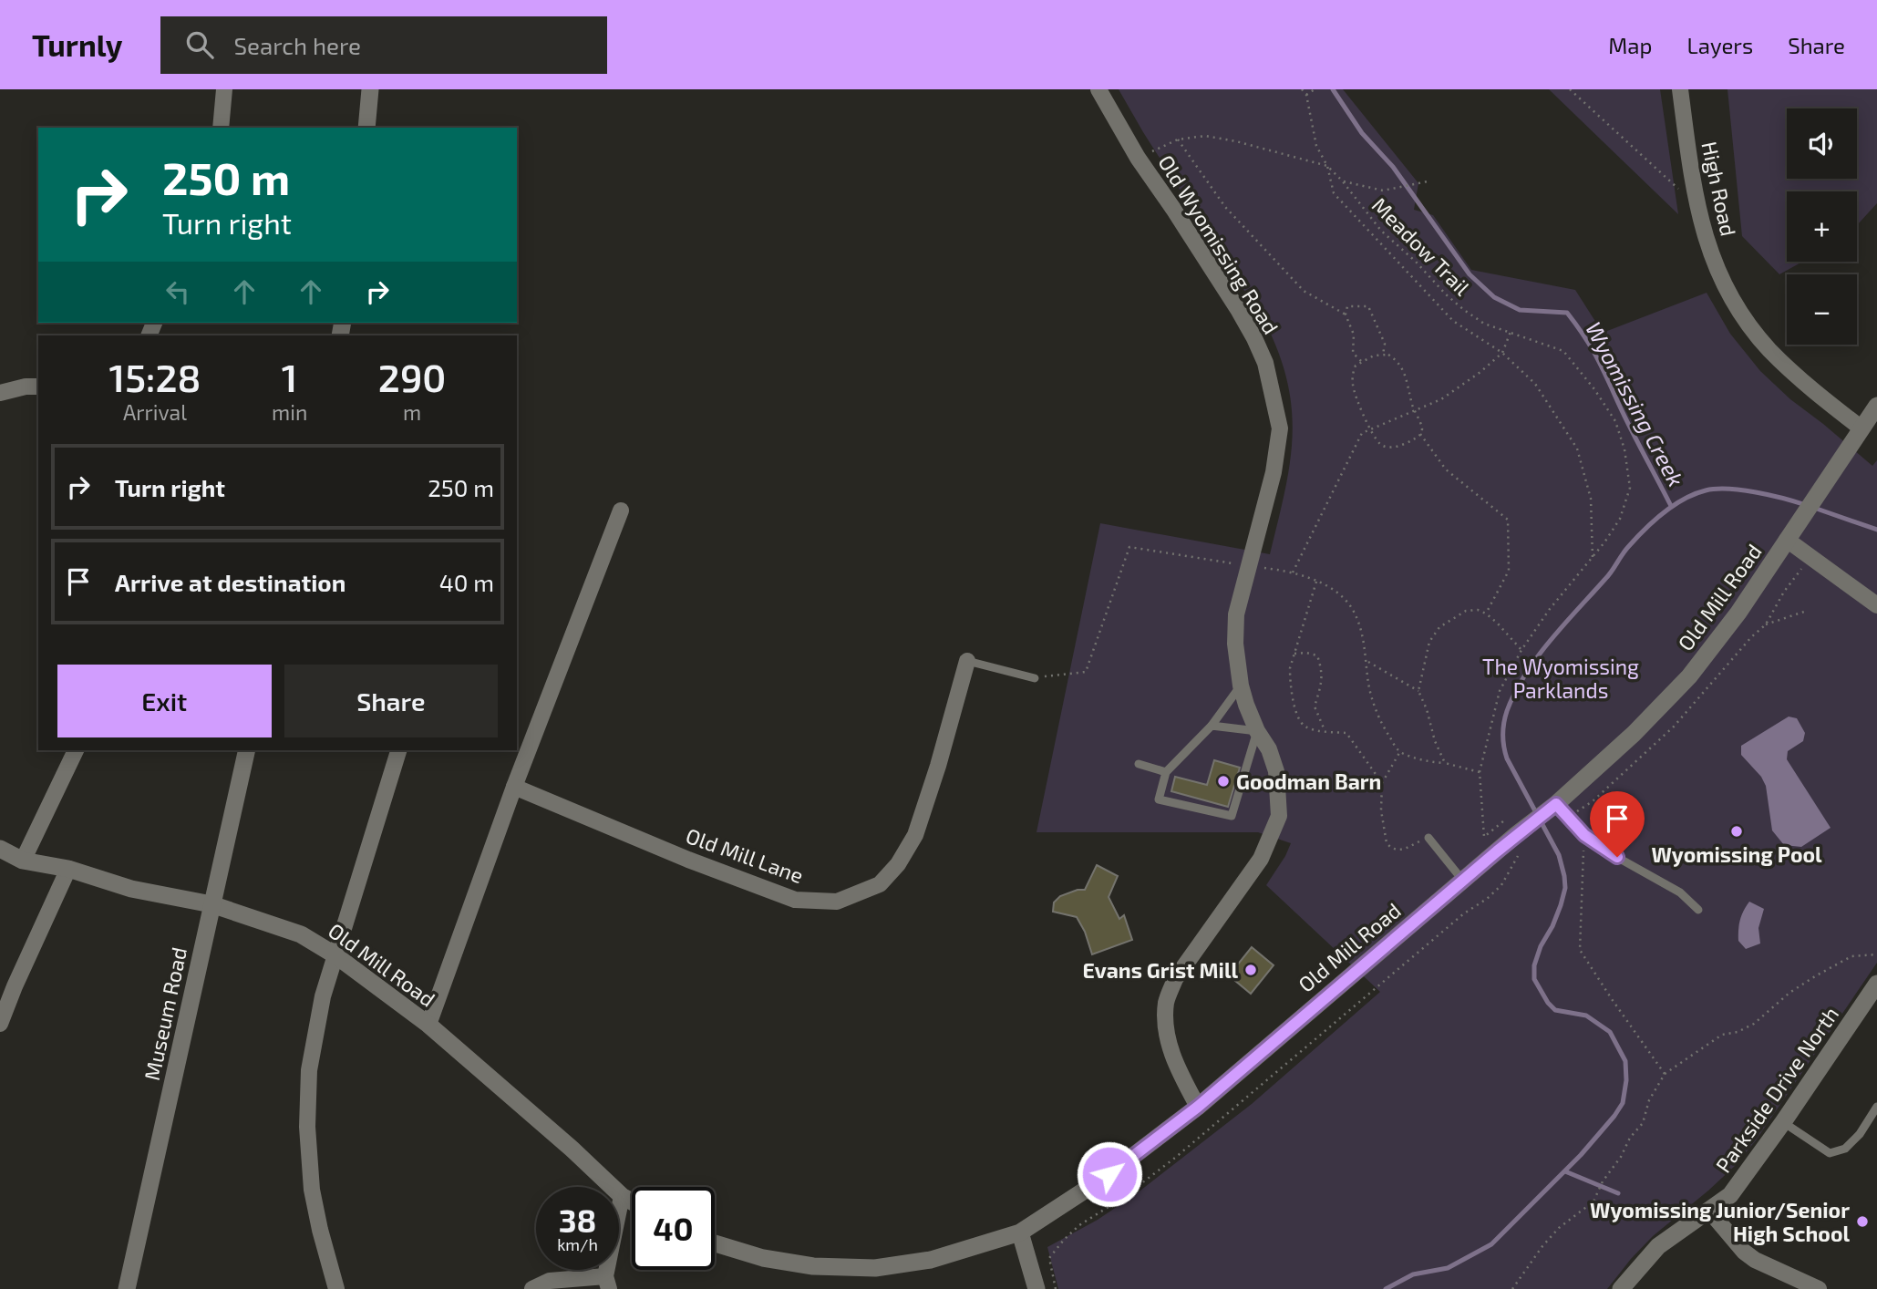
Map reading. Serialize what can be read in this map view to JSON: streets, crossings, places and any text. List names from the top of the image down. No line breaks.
{"streets":{"street":["High Road","Old Wyomissing Road","Old Mill Road","Old Mill Lane","Museum Road","Parkside Drive North"],"path":["Meadow Trail"]},"crossings":[["High Road","Old Mill Road"],["Old Wyomissing Road","Meadow Trail"],["Old Wyomissing Road","Old Mill Road"],["Old Mill Road","Museum Road"]],"water":["Wyomissing Creek"],"parks":["The Wyomissing Parklands"],"places":["Goodman Barn","Wyomissing Pool","Evans Grist Mill","Wyomissing Junior/Senior High School"],"page":{"header":"Turnly","search":"Search here","nav":["Map","Layers","Share"],"map_buttons":["+","−"],"turn":["250 m","Turn right"],"eta":["15:28","Arrival","1","min","290","m"],"list":[{"name":"Turn right","value":"250 m"},{"name":"Arrive at destination","value":"40 m"}],"buttons":["Exit","Share"],"speed":"38 km/h","limit":"40"}}
